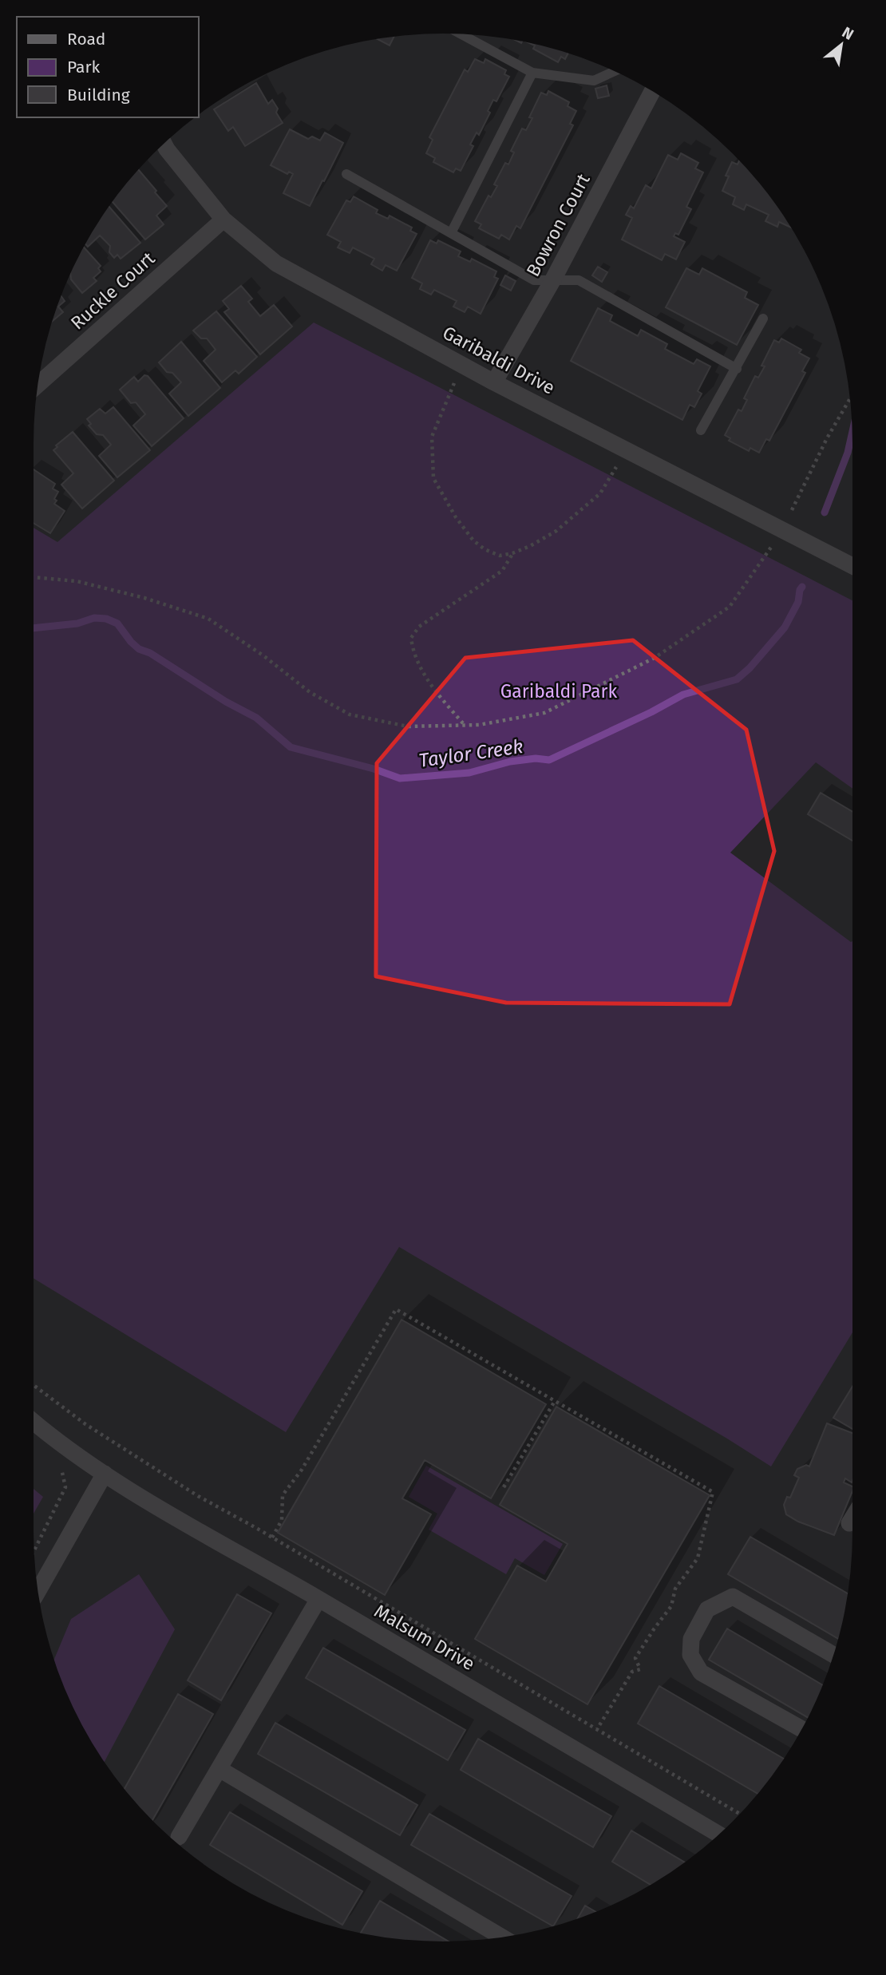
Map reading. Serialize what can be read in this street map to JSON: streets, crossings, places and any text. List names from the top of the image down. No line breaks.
{"streets":{"street":["Bowron Court","Ruckle Court","Garibaldi Drive","Malsum Drive"]},"crossings":[["Bowron Court","Garibaldi Drive"],["Ruckle Court","Garibaldi Drive"]],"water":["Taylor Creek"],"parks":["Garibaldi Park"],"legend":["Road","Park","Building"],"north":"top right"}
